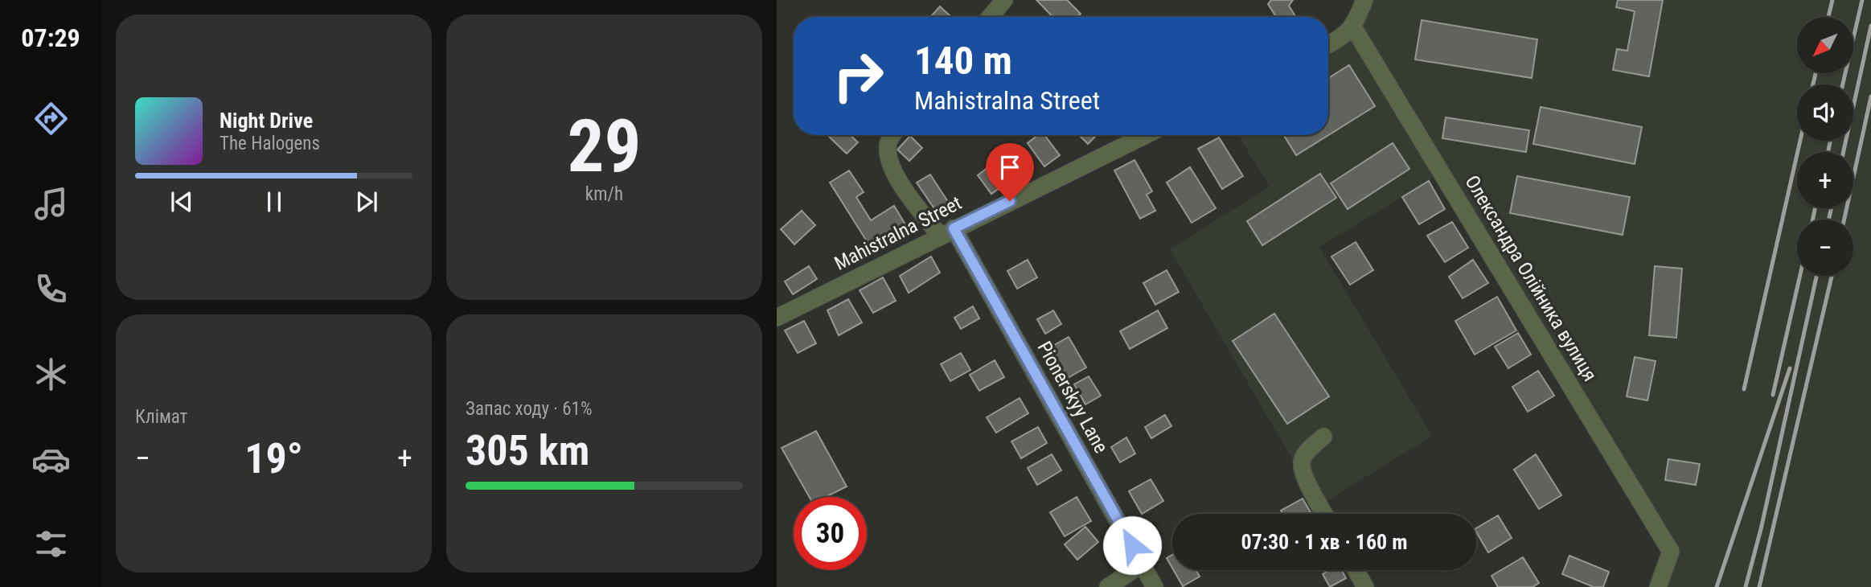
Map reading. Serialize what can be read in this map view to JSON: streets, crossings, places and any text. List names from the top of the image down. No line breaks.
{"streets":{"street":["Mahistralna Street","Олександра Олійника вулиця","Pionerskyy Lane"]},"crossings":[["Mahistralna Street","Pionerskyy Lane"]],"north":"bottom left","page":{"tabs":"07:29","tile":[["29","km/h"],"Клімат",["Запас ходу · 61%","305 km"]],"map_buttons":["+","−"],"turn":["140 m","Mahistralna Street"],"song":["Night Drive","The Halogens"],"heat":["−","19°","+"],"limit":"30","trip":"07:30 · 1 хв · 160 m"}}
